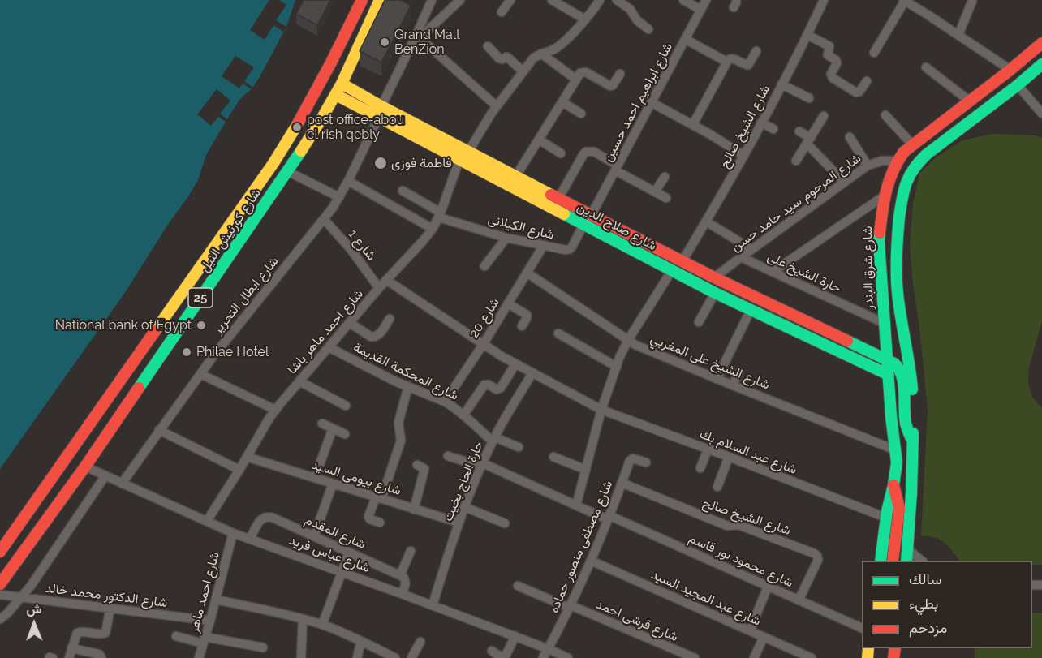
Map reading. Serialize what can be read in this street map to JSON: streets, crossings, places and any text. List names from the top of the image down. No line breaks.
{"streets":{"main road":["شارع صلاح الدين","شارع كورنيش النيل","شارع شرق البندر","25"],"street":["شارع ابراهيم احمد حسين","شارع الشيخ صالح","شارع المرحوم سيد حامد حسن","شارع الكيلانى","شارع 1","حارة الشيخ على","شارع ابطال التحرير","شارع 20","شارع احمد ماهر باشا","شارع الشيخ على المغربي","شارع المحكمة القديمة","شارع عبد السلام بك","شارع بيومى السيد","حارة الحاج بخيت","شارع المقدم","شارع مصطفى منصور حماده","شارع عباس فريد","شارع محمود نور قاسم","شارع احمد ماهر","شارع الدكتور محمد خالد","شارع عبد المجيد السيد","شارع قرشى احمد"]},"crossings":[["شارع ابراهيم احمد حسين","شارع صلاح الدين"],["شارع ابراهيم احمد حسين","شارع الكيلانى"],["شارع الشيخ صالح","شارع صلاح الدين"],["شارع الشيخ صالح","حارة الشيخ على"],["شارع الشيخ صالح","شارع مصطفى منصور حماده"],["شارع الشيخ صالح","شارع محمود نور قاسم"],["شارع المرحوم سيد حامد حسن","شارع صلاح الدين"],["شارع المرحوم سيد حامد حسن","شارع شرق البندر"],["شارع المرحوم سيد حامد حسن","حارة الشيخ على"],["شارع صلاح الدين","شارع الكيلانى"],["شارع صلاح الدين","شارع كورنيش النيل"],["شارع صلاح الدين","شارع شرق البندر"],["شارع صلاح الدين","شارع ابطال التحرير"],["شارع صلاح الدين","شارع احمد ماهر باشا"],["شارع الكيلانى","شارع 20"],["شارع الكيلانى","شارع احمد ماهر باشا"],["شارع كورنيش النيل","شارع عباس فريد"],["شارع 1","شارع ابطال التحرير"],["شارع 1","شارع احمد ماهر باشا"],["شارع شرق البندر","حارة الشيخ على"],["شارع شرق البندر","شارع الشيخ على المغربي"],["شارع شرق البندر","شارع عبد السلام بك"],["شارع ابطال التحرير","شارع عباس فريد"],["شارع 20","شارع الشيخ على المغربي"],["شارع 20","شارع المحكمة القديمة"],["شارع احمد ماهر باشا","شارع المحكمة القديمة"],["شارع احمد ماهر باشا","شارع بيومى السيد"],["شارع احمد ماهر باشا","شارع عباس فريد"],["شارع المحكمة القديمة","حارة الحاج بخيت"],["شارع بيومى السيد","حارة الحاج بخيت"],["حارة الحاج بخيت","شارع عباس فريد"],["حارة الحاج بخيت","شارع محمود نور قاسم"],["شارع المقدم","شارع عباس فريد"],["شارع مصطفى منصور حماده","شارع عباس فريد"],["شارع مصطفى منصور حماده","شارع محمود نور قاسم"],["شارع مصطفى منصور حماده","شارع عبد المجيد السيد"],["شارع مصطفى منصور حماده","شارع قرشى احمد"],["شارع عباس فريد","شارع احمد ماهر"],["شارع احمد ماهر","شارع الدكتور محمد خالد"]],"places":["Grand Mall BenZion","post office-abou el rish qebly","فاطمة فوزى","National bank of Egypt","Philae Hotel"],"legend":["سالك","بطيء","مزدحم"],"north":"top"}
